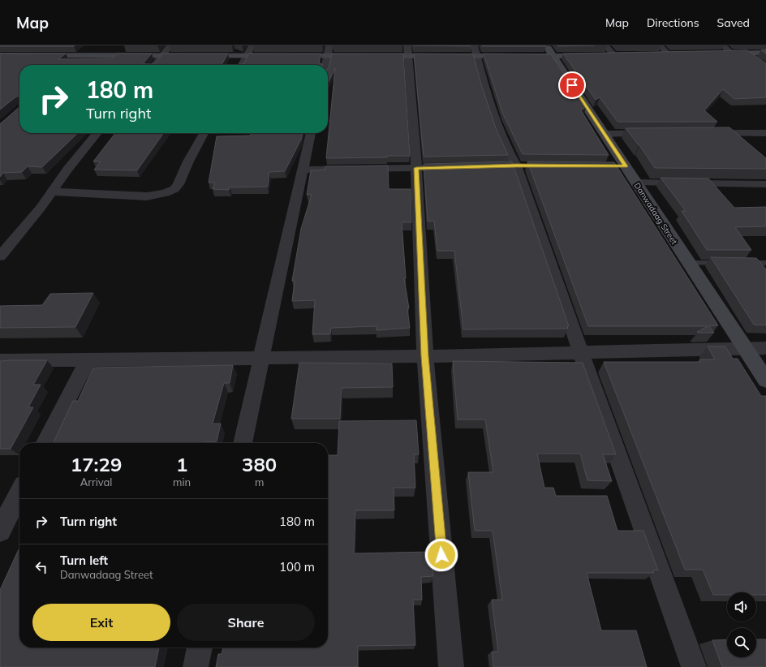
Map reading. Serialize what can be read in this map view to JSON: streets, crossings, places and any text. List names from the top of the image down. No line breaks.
{"streets":{"street":["Danwadaag Street"]},"page":{"header":"Map","nav":["Map","Directions","Saved"],"turn":["180 m","Turn right"],"eta":["17:29","Arrival","1","min","380","m"],"list":[{"name":"Turn right","value":"180 m"},{"name":"Turn left","note":"Danwadaag Street","value":"100 m"}],"buttons":["Exit","Share"]}}
